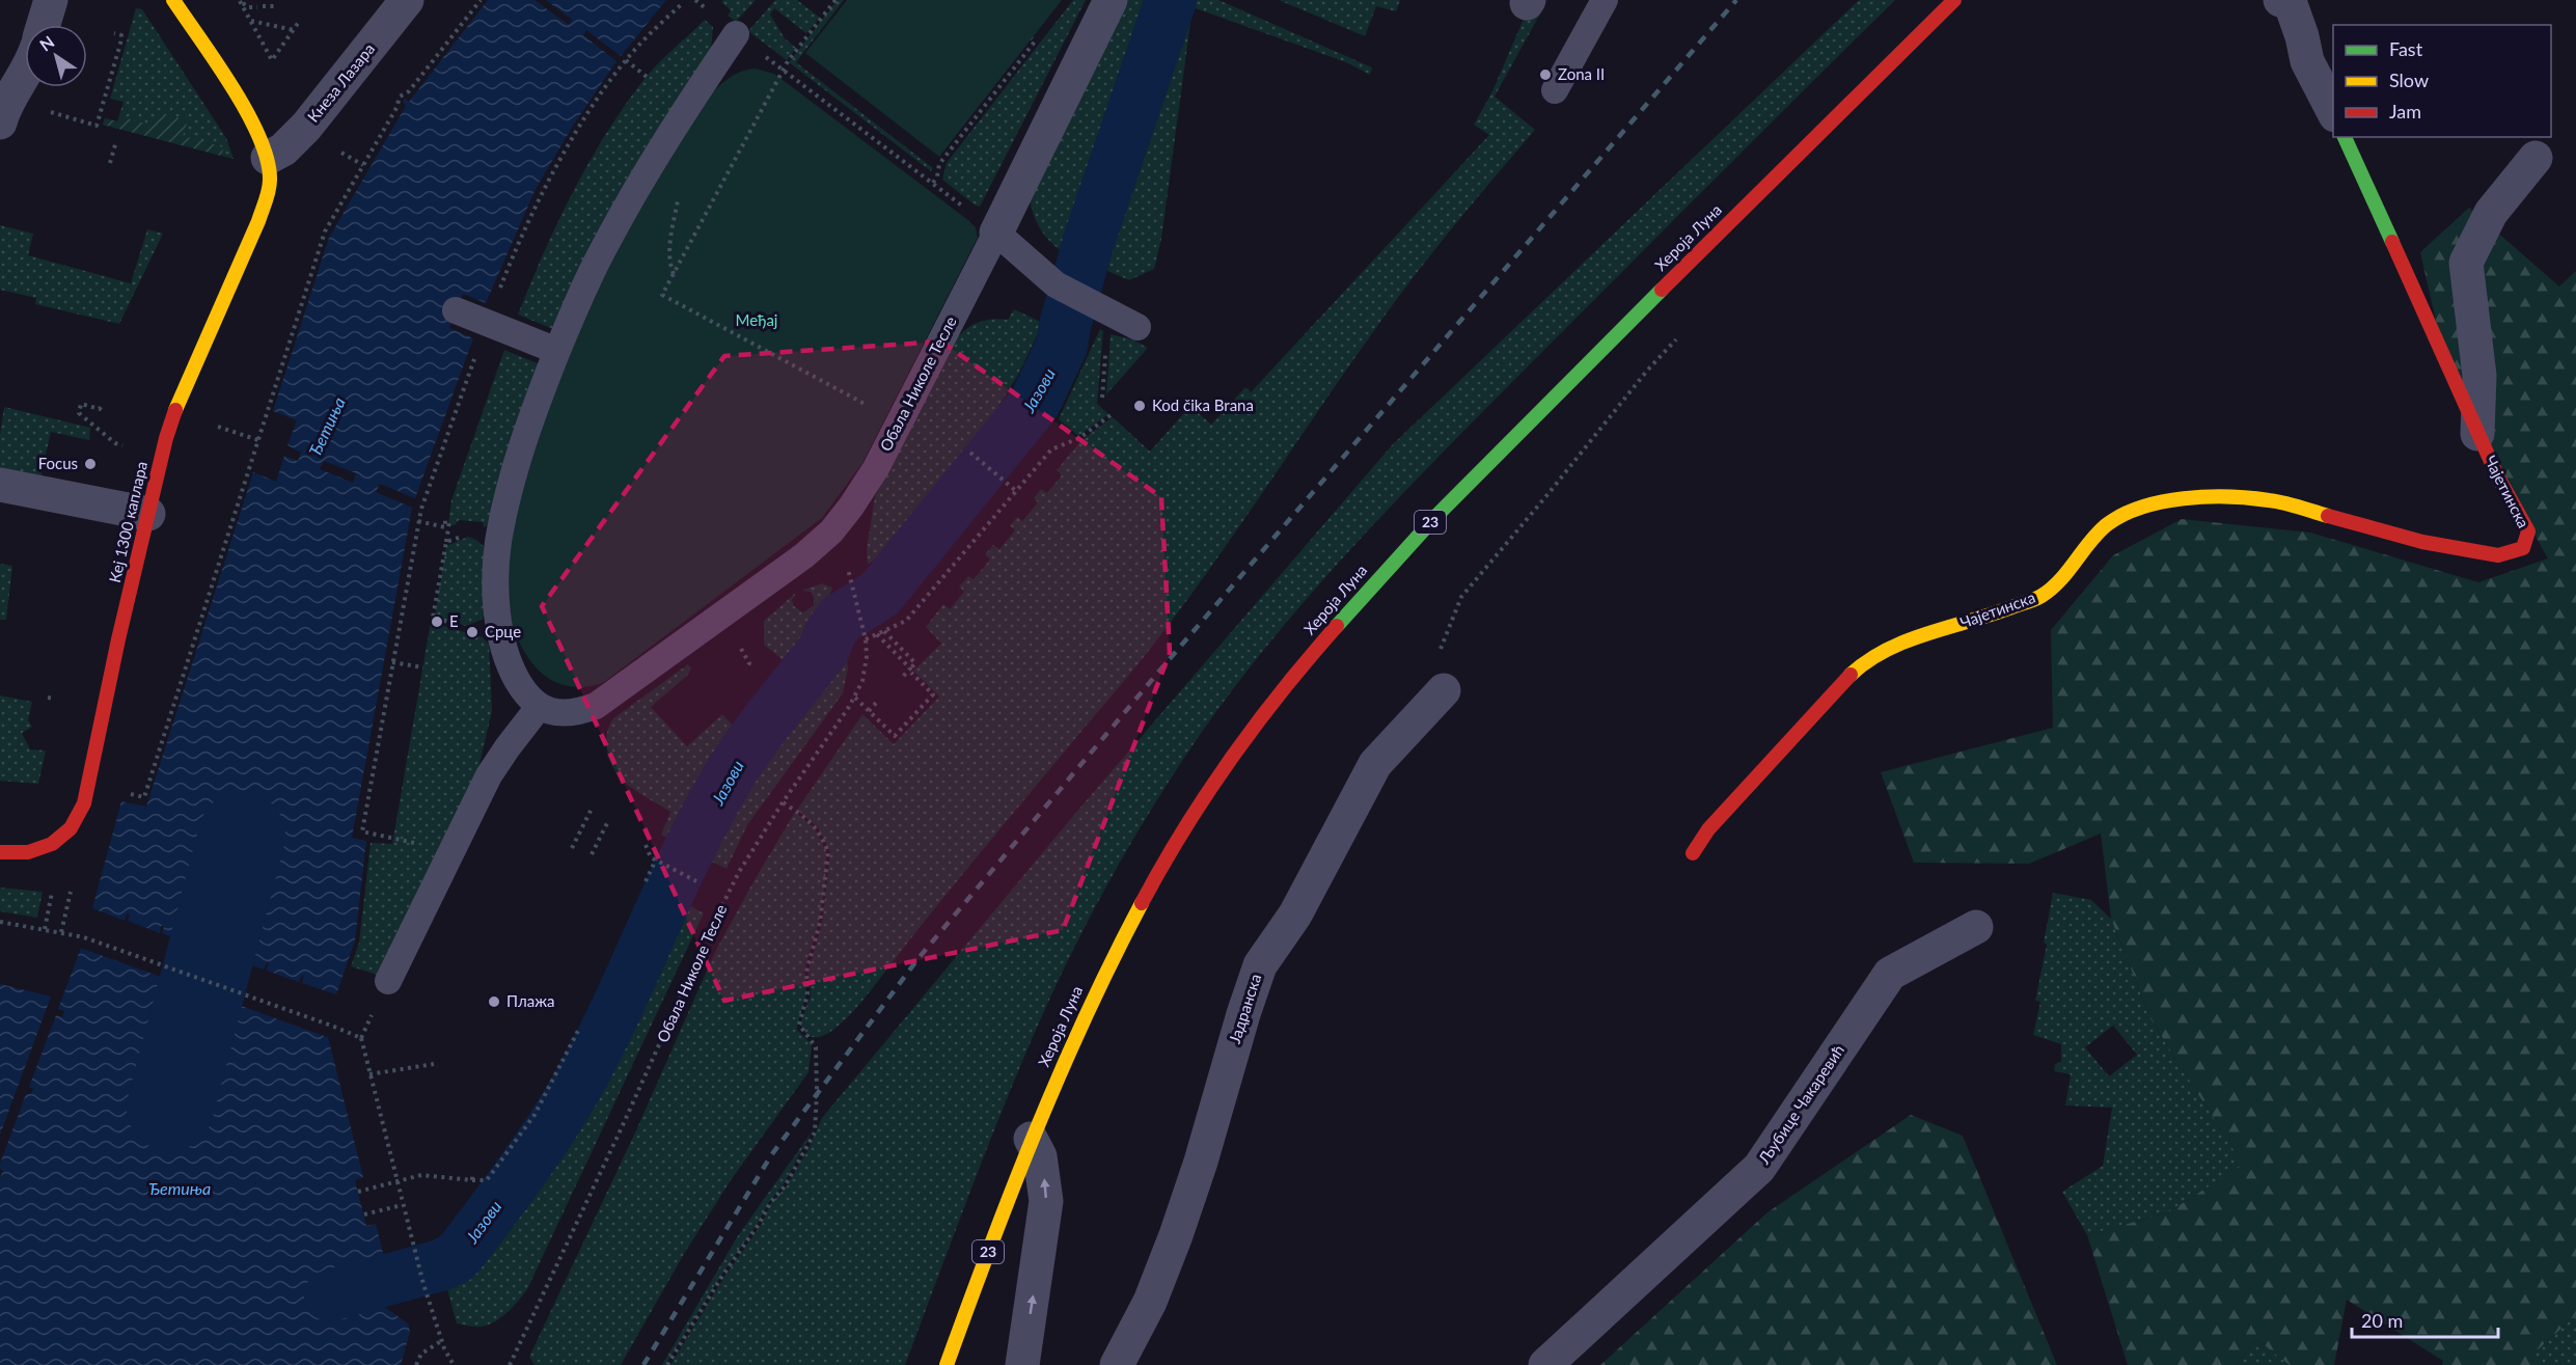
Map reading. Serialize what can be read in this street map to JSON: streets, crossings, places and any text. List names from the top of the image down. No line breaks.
{"streets":{"street":["Кнеза Лазара","Хероја Луна","Чајетинска","Кеј 1300 каплара","23","Јадранска","Љубице Чакаревић"],"lane":["Обала Николе Тесле"]},"crossings":[["Кнеза Лазара","Кеј 1300 каплара"]],"water":["Јазови","Ђетиња"],"parks":["Међај"],"places":["Zona II","Kod čika Brana","Focus","E","Срце","Плажа"],"legend":["Fast","Slow","Jam"],"scale_bar":"20 m","north":"top left"}
